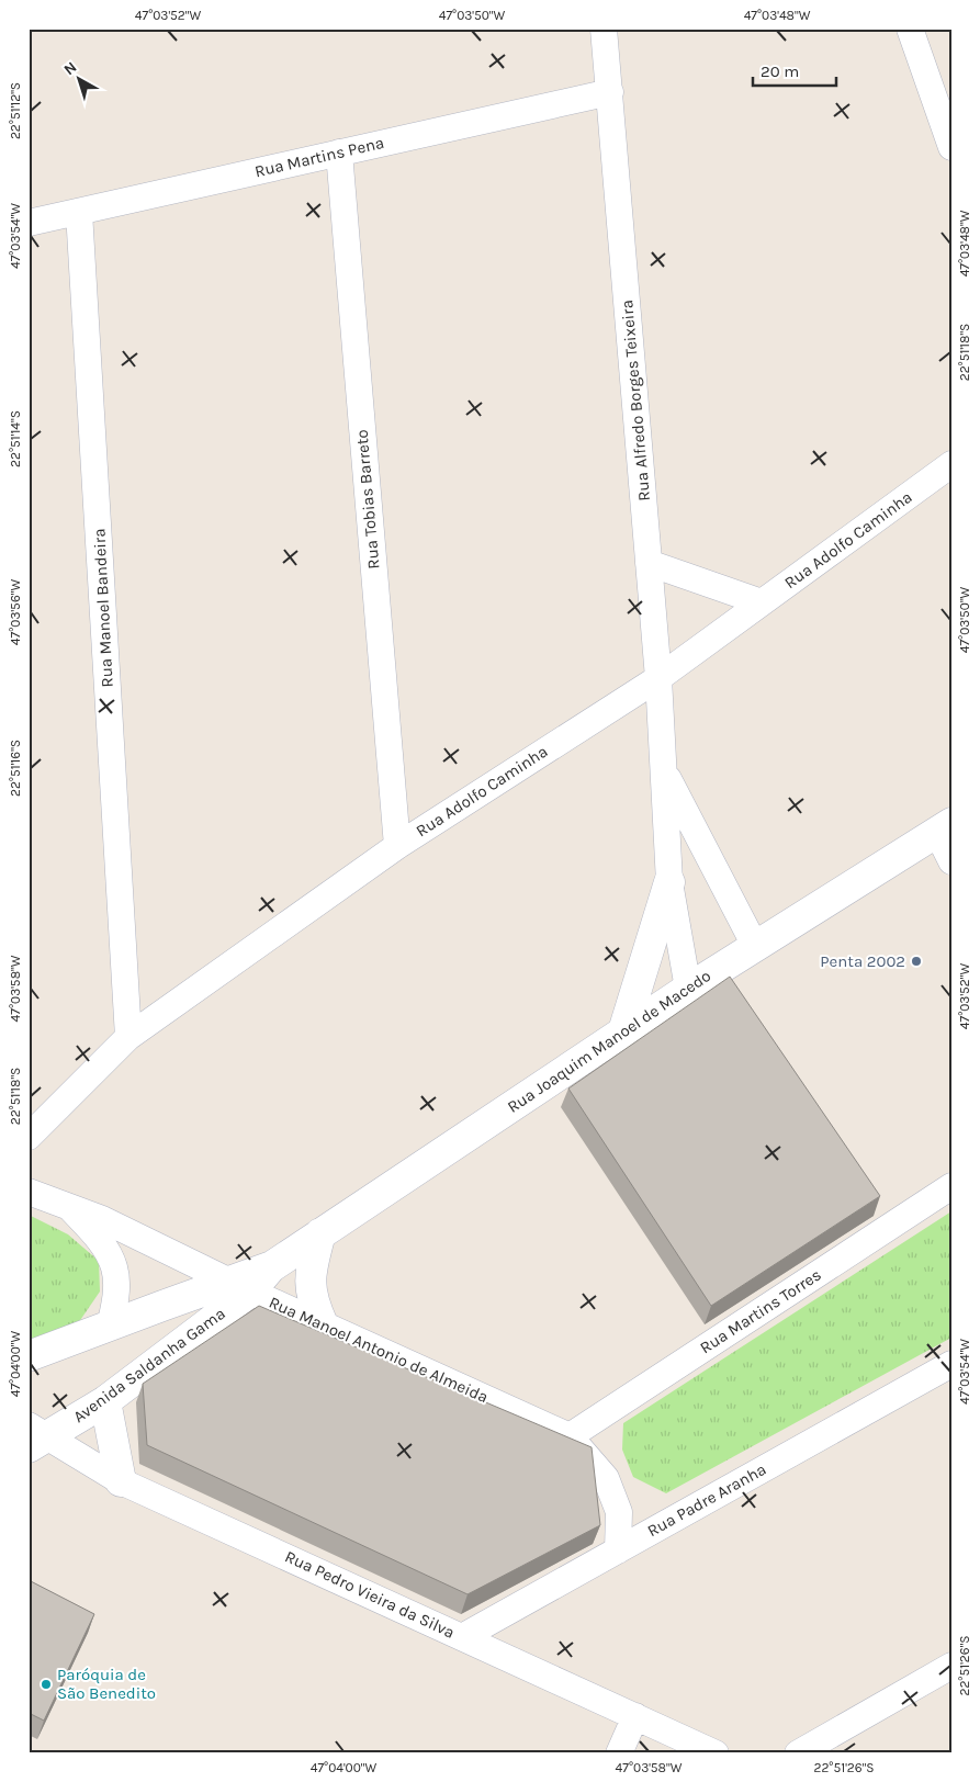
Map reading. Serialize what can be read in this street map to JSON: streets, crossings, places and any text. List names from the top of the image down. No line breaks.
{"streets":{"street":["Rua Martins Pena","Rua Alfredo Borges Teixeira","Rua Tobias Barreto","Rua Adolfo Caminha","Rua Manoel Bandeira","Rua Joaquim Manoel de Macedo","Rua Martins Torres","Rua Manoel Antonio de Almeida","Avenida Saldanha Gama","Rua Padre Aranha","Rua Pedro Vieira da Silva"]},"crossings":[["Rua Martins Pena","Rua Alfredo Borges Teixeira"],["Rua Martins Pena","Rua Tobias Barreto"],["Rua Martins Pena","Rua Manoel Bandeira"],["Rua Alfredo Borges Teixeira","Rua Adolfo Caminha"],["Rua Alfredo Borges Teixeira","Rua Joaquim Manoel de Macedo"],["Rua Tobias Barreto","Rua Adolfo Caminha"],["Rua Adolfo Caminha","Rua Manoel Bandeira"],["Rua Joaquim Manoel de Macedo","Rua Manoel Antonio de Almeida"],["Rua Joaquim Manoel de Macedo","Avenida Saldanha Gama"],["Rua Martins Torres","Rua Manoel Antonio de Almeida"],["Rua Manoel Antonio de Almeida","Avenida Saldanha Gama"],["Rua Manoel Antonio de Almeida","Rua Padre Aranha"],["Avenida Saldanha Gama","Rua Pedro Vieira da Silva"],["Rua Padre Aranha","Rua Pedro Vieira da Silva"]],"places":["Penta 2002","Paróquia de São Benedito"],"scale_bar":"20 m","north":"top left","coordinates":["47°03'52\"W","47°03'50\"W","47°03'48\"W","22°51'12\"S","47°03'54\"W","22°51'18\"S","22°51'14\"S","47°03'56\"W","22°51'16\"S","47°03'58\"W","47°04'00\"W","22°51'26\"S"]}
